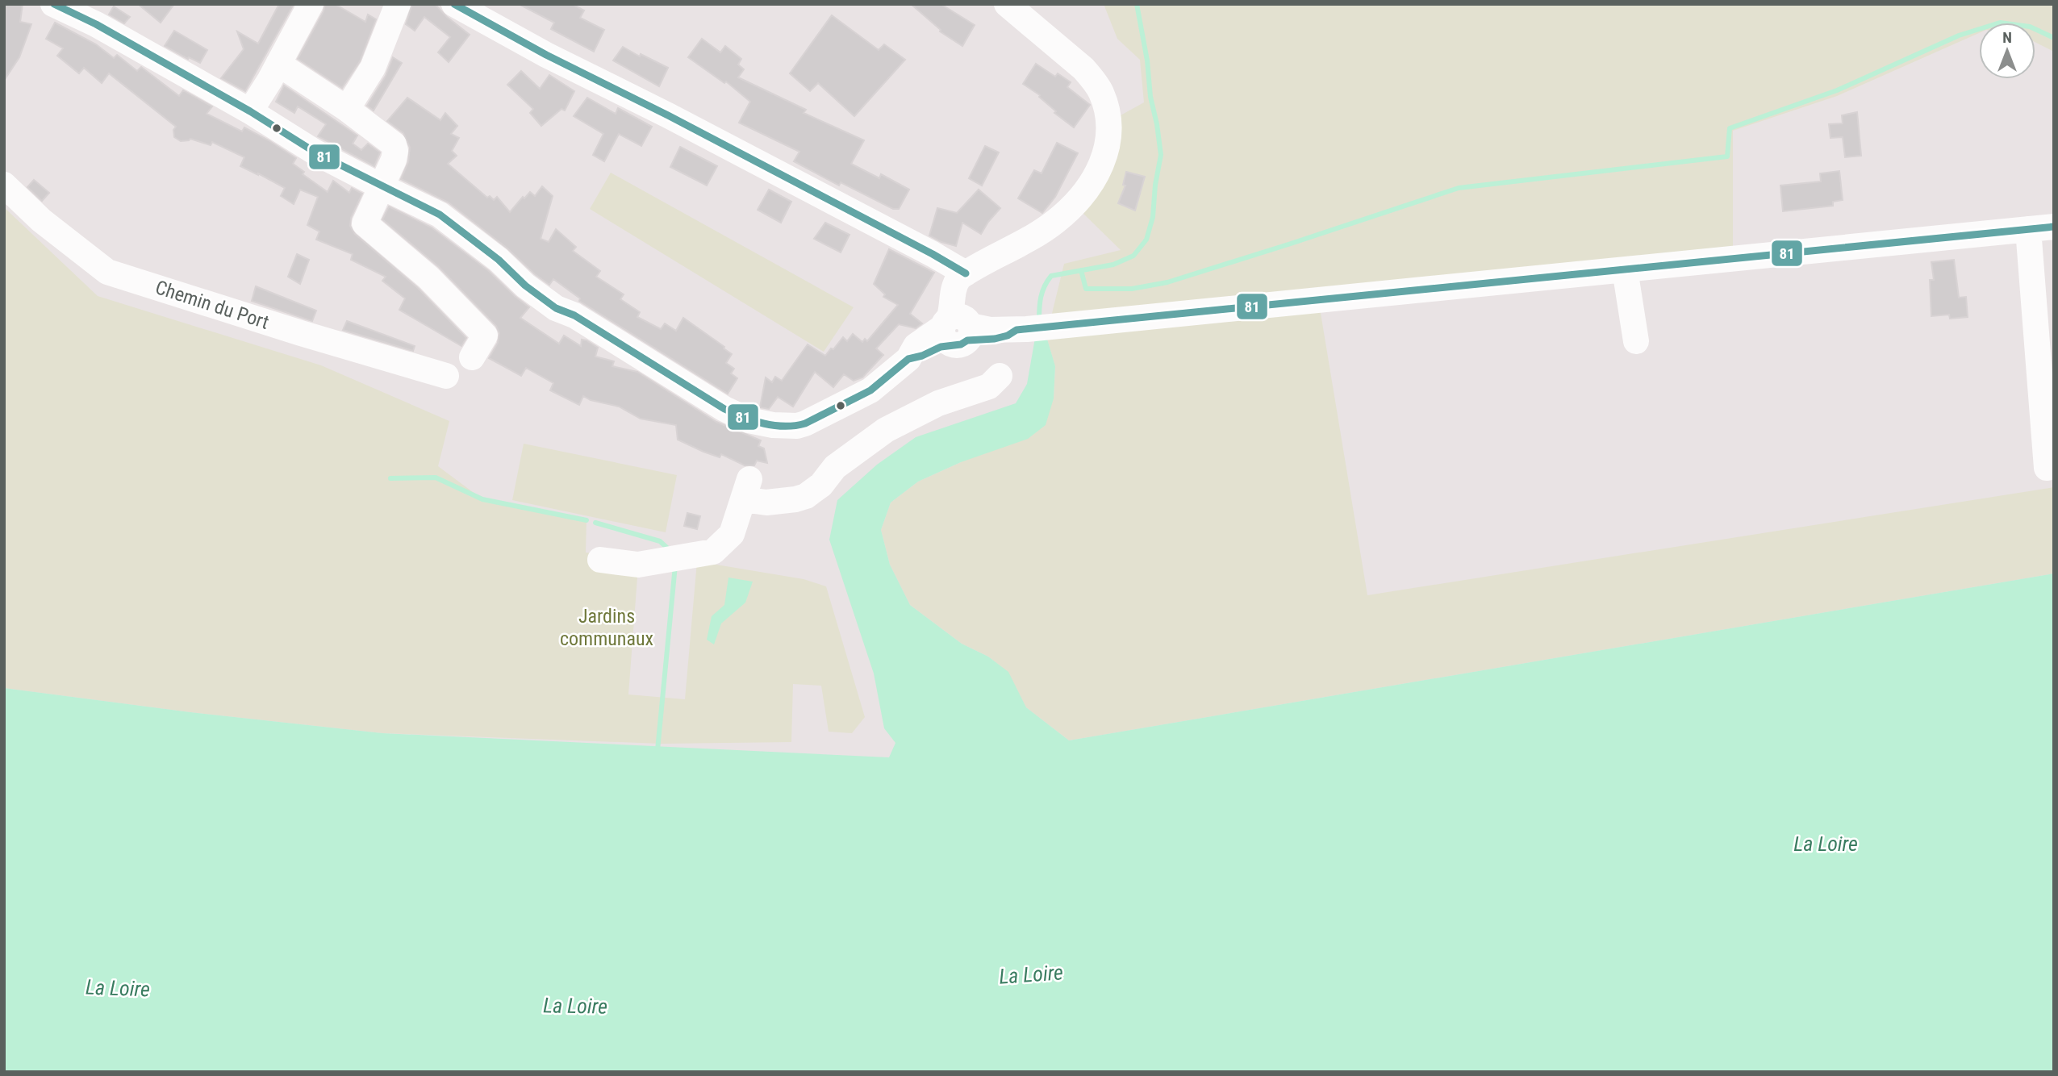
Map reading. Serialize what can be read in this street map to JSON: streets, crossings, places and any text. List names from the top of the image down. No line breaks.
{"streets":{"street":["Chemin du Port"]},"water":["La Loire"],"parks":["Jardins communaux"],"lines":["transit line 81"],"north":"top"}
